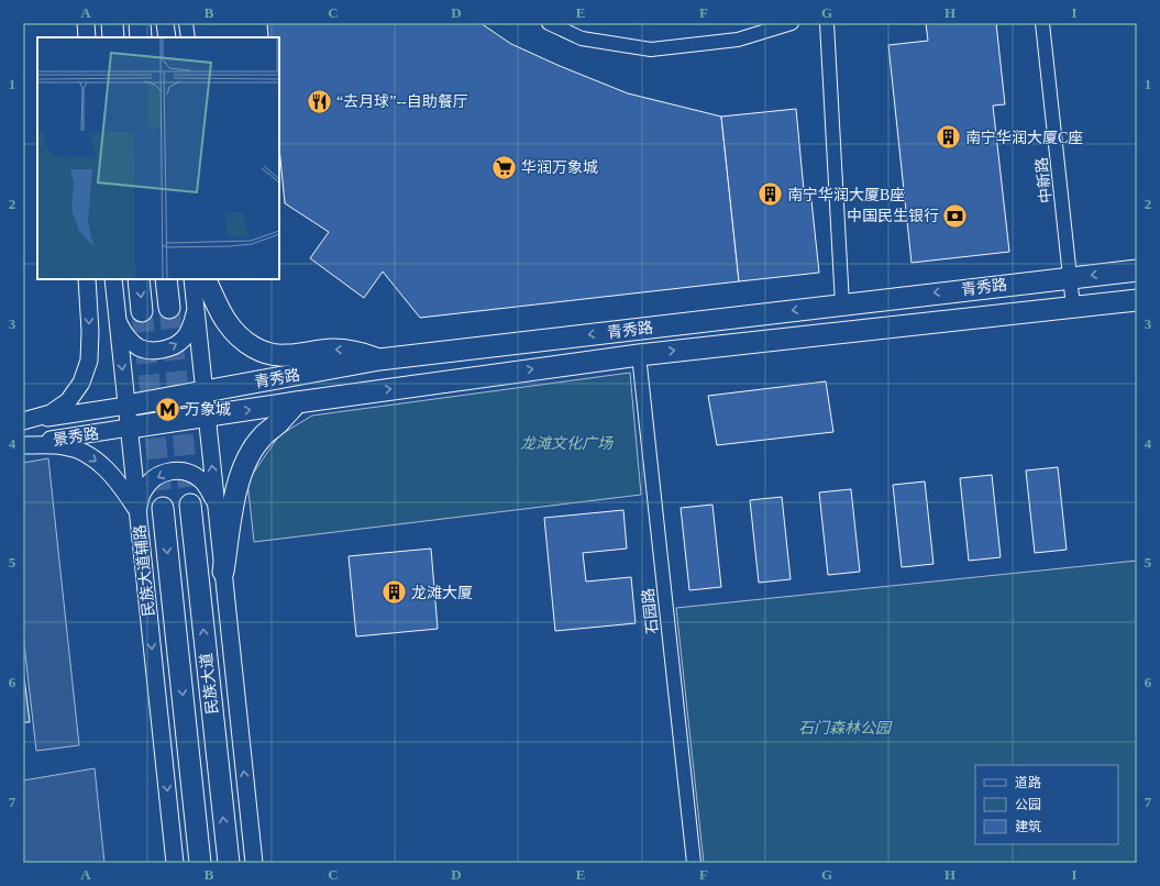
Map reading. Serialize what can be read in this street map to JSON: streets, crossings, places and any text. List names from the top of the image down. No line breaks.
{"streets":{"main road":["青秀路","民族大道"],"street":["中新路","景秀路","民族大道辅路","石园路"]},"crossings":[["中新路","青秀路"],["青秀路","景秀路"],["青秀路","民族大道辅路"],["青秀路","石园路"],["景秀路","民族大道辅路"]],"parks":["龙滩文化广场","石门森林公园"],"places":{"restaurant":["“去月球”--自助餐厅"],"building":["南宁华润大厦C座","南宁华润大厦B座","龙滩大厦"],"supermarket":["华润万象城"],"bank":["中国民生银行"],"metro station":["万象城"]},"legend":["道路","公园","建筑"],"grid":{"columns":["A","B","C","D","E","F","G","H","I"],"rows":["1","2","3","4","5","6","7"]}}
